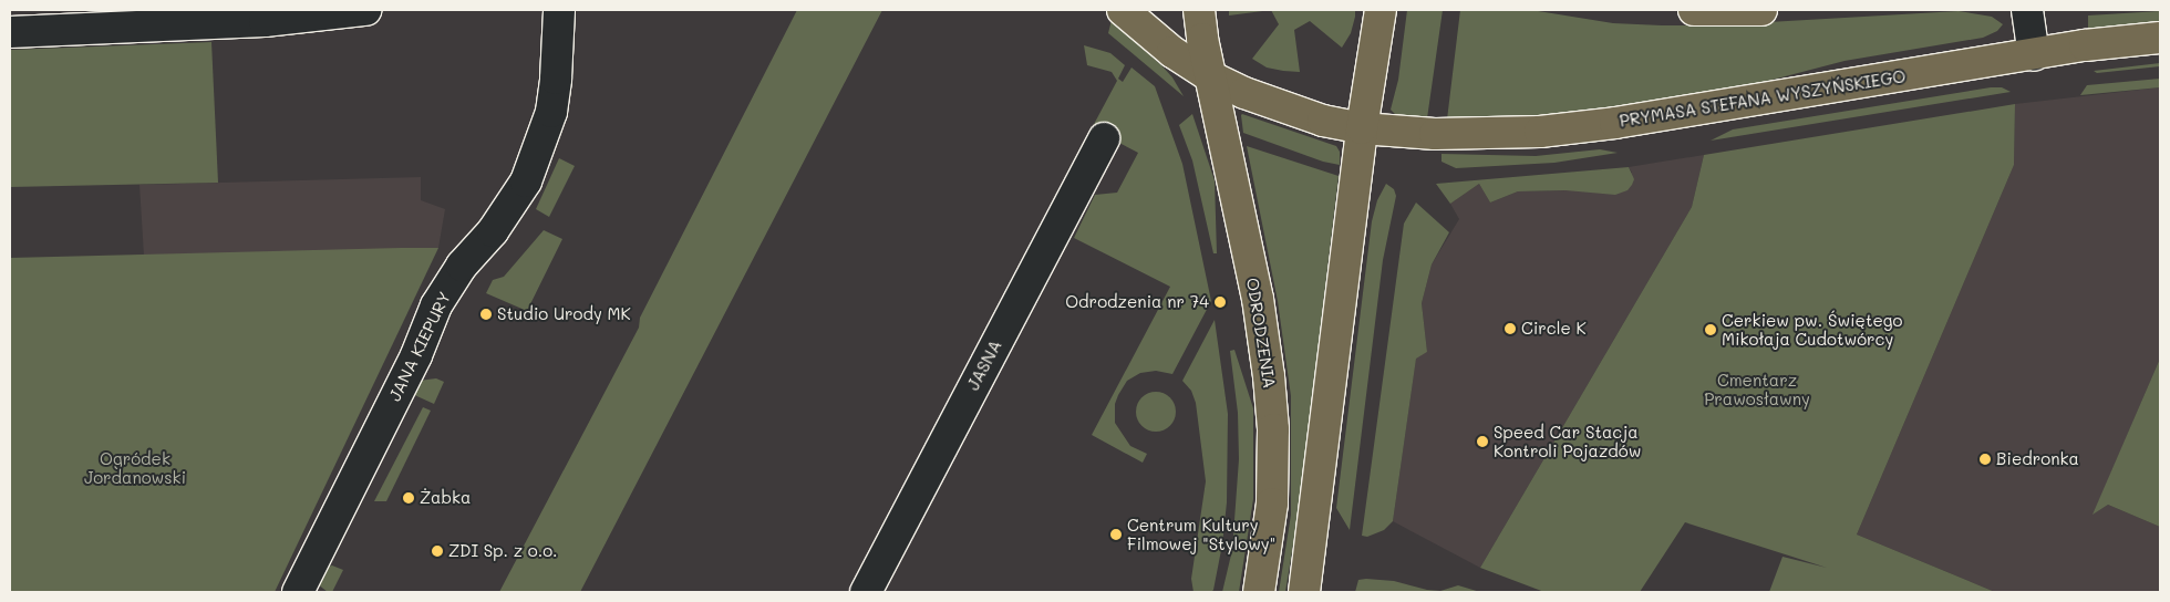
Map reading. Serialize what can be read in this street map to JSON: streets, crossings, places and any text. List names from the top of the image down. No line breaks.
{"streets":{"main road":["PRYMASA STEFANA WYSZYŃSKIEGO","ODRODZENIA"],"street":["JANA KIEPURY","JASNA"]},"crossings":[["PRYMASA STEFANA WYSZYŃSKIEGO","ODRODZENIA"]],"parks":["Cmentarz Prawosławny","Ogródek Jordanowski"],"places":["Odrodzenia nr 74","Studio Urody MK","Circle K","Cerkiew pw. Świętego Mikołaja Cudotwórcy","Speed Car Stacja Kontroli Pojazdów","Biedronka","Żabka","Centrum Kultury Filmowej \"Stylowy\"","ZDI Sp. z o.o."]}
